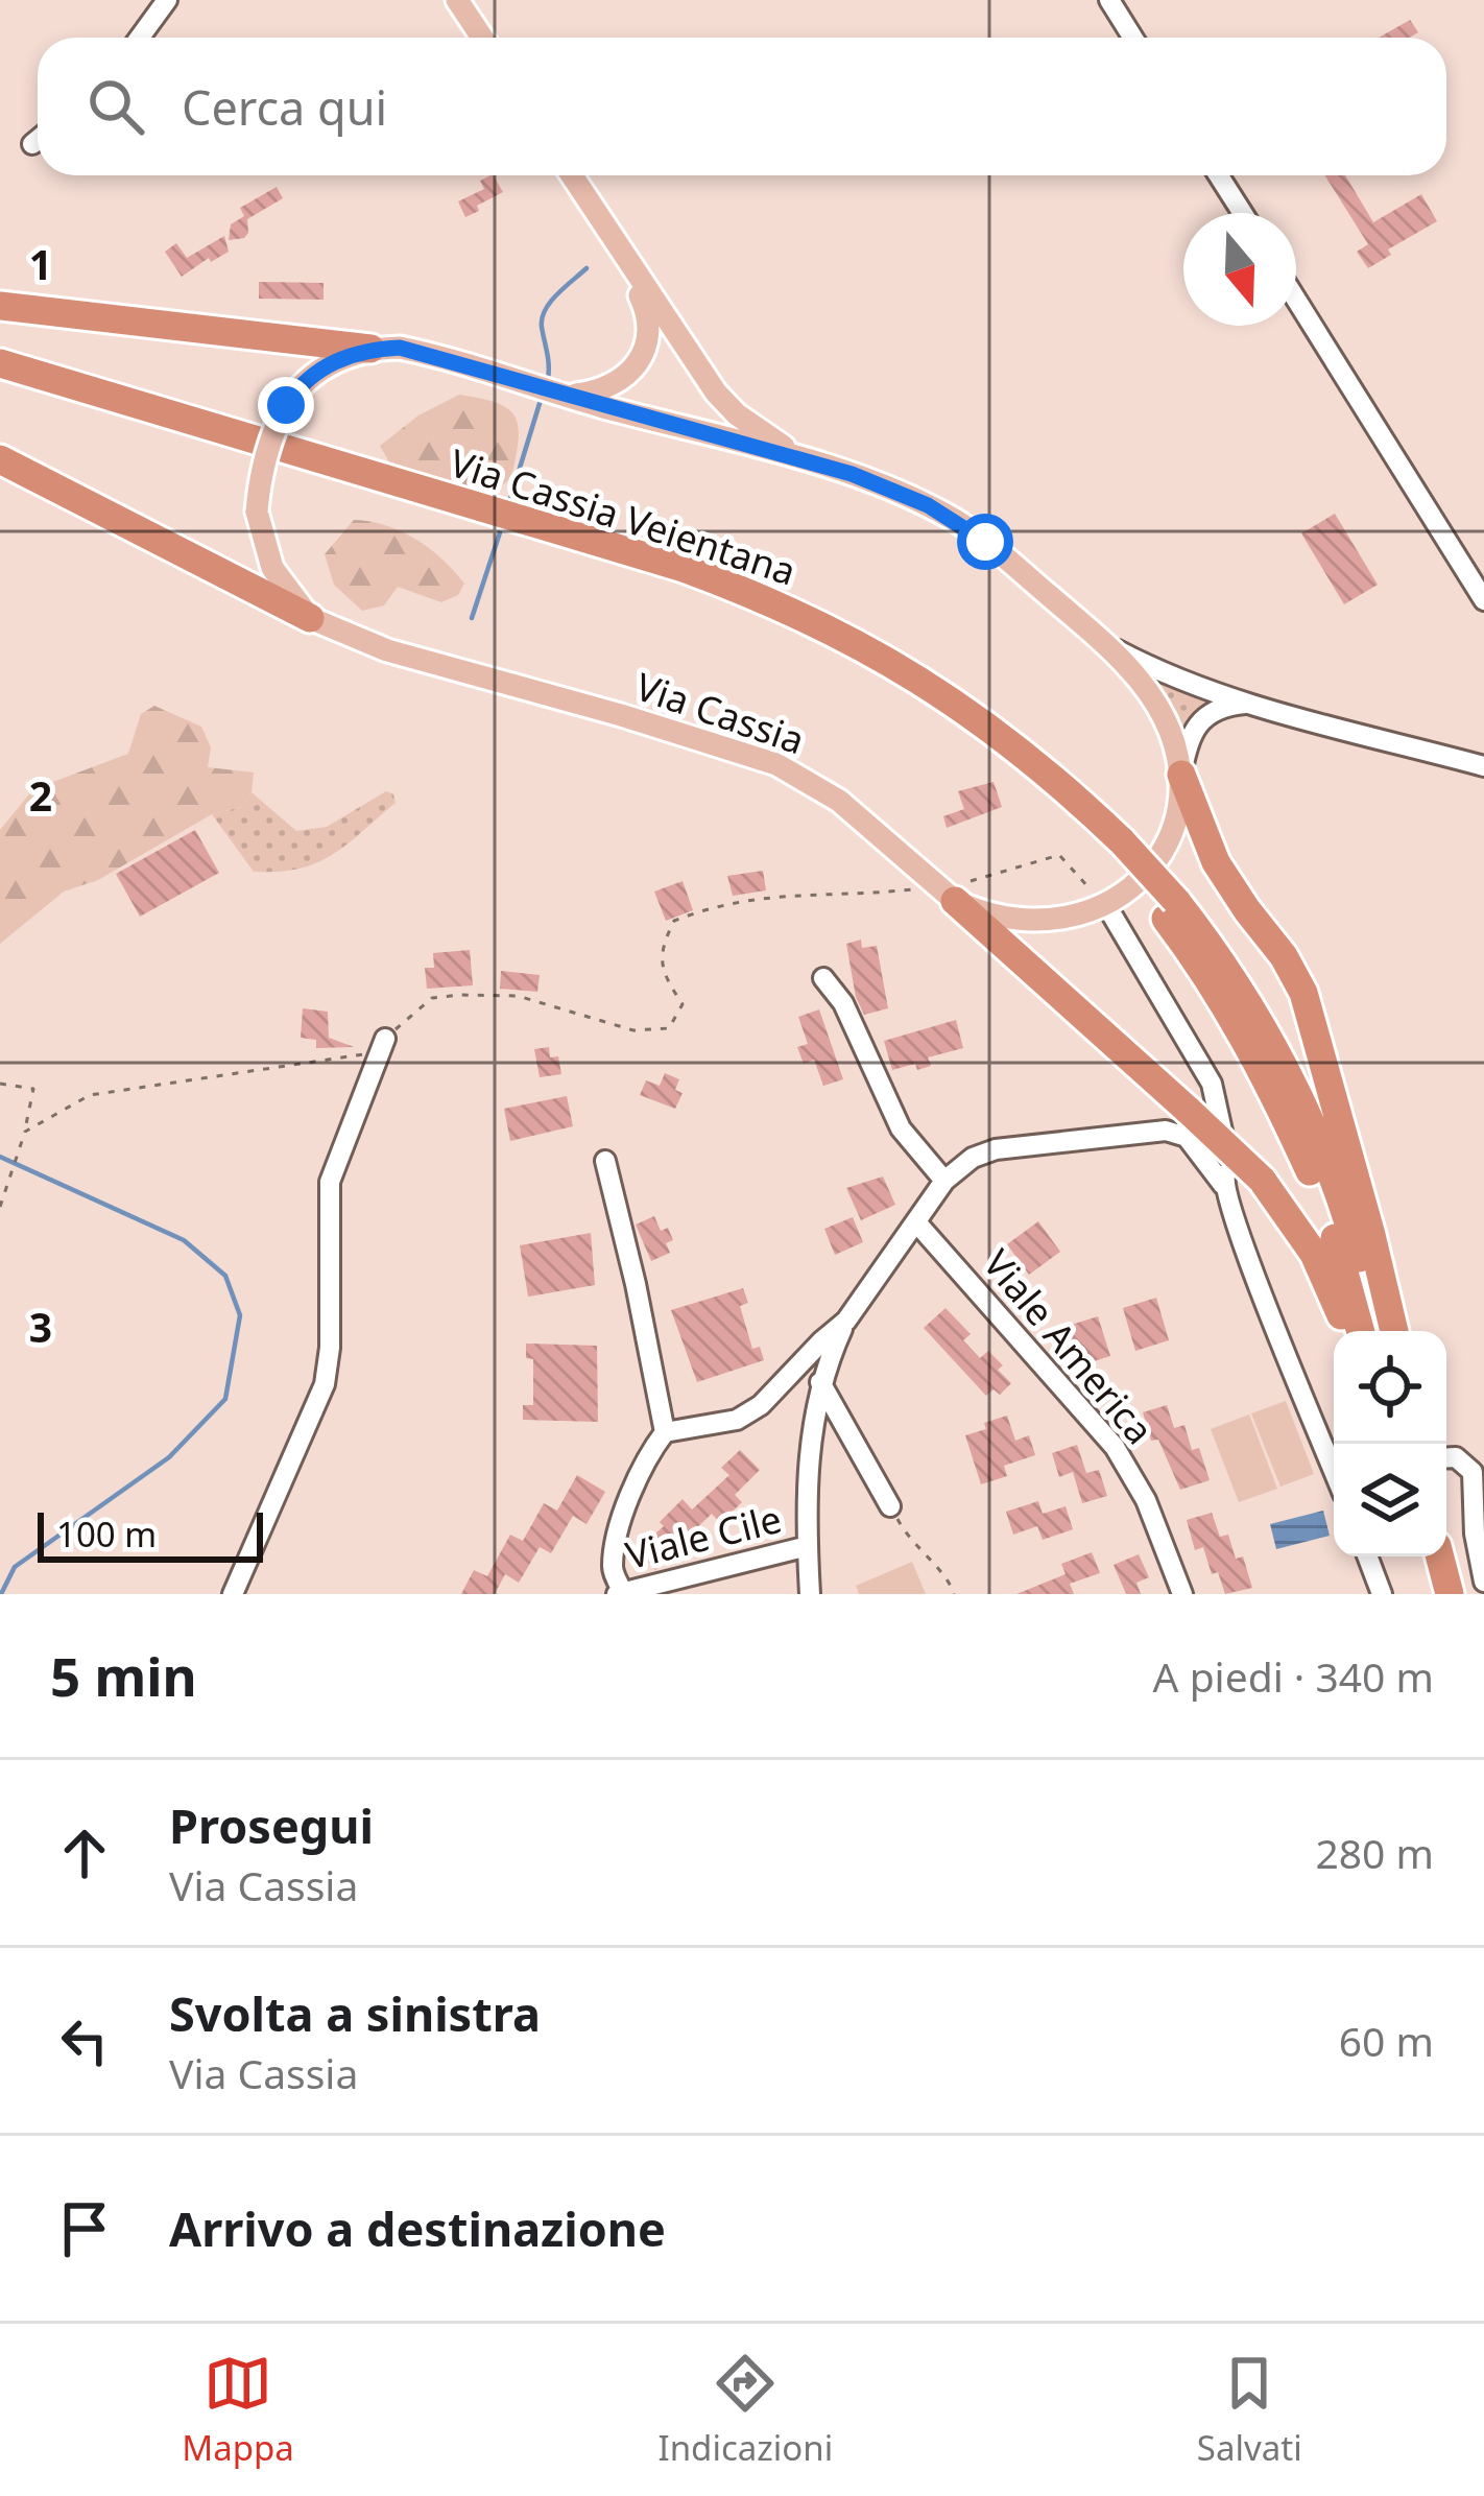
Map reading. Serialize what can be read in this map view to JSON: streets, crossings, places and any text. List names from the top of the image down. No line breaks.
{"streets":{"highway":["Via Cassia Veientana"],"main road":["Via Cassia"],"street":["Viale America","Viale Cile"]},"scale_bar":"100 m","north":"bottom","page":{"search":"Cerca qui","scale":"100 m","heading":["5 min","A piedi · 340 m"],"list":[["Prosegui","Via Cassia","280 m"],["Svolta a sinistra","Via Cassia","60 m"],"Arrivo a destinazione"],"nav":["Mappa","Indicazioni","Salvati"]},"grid":{"rows":["1","2","3"]}}
